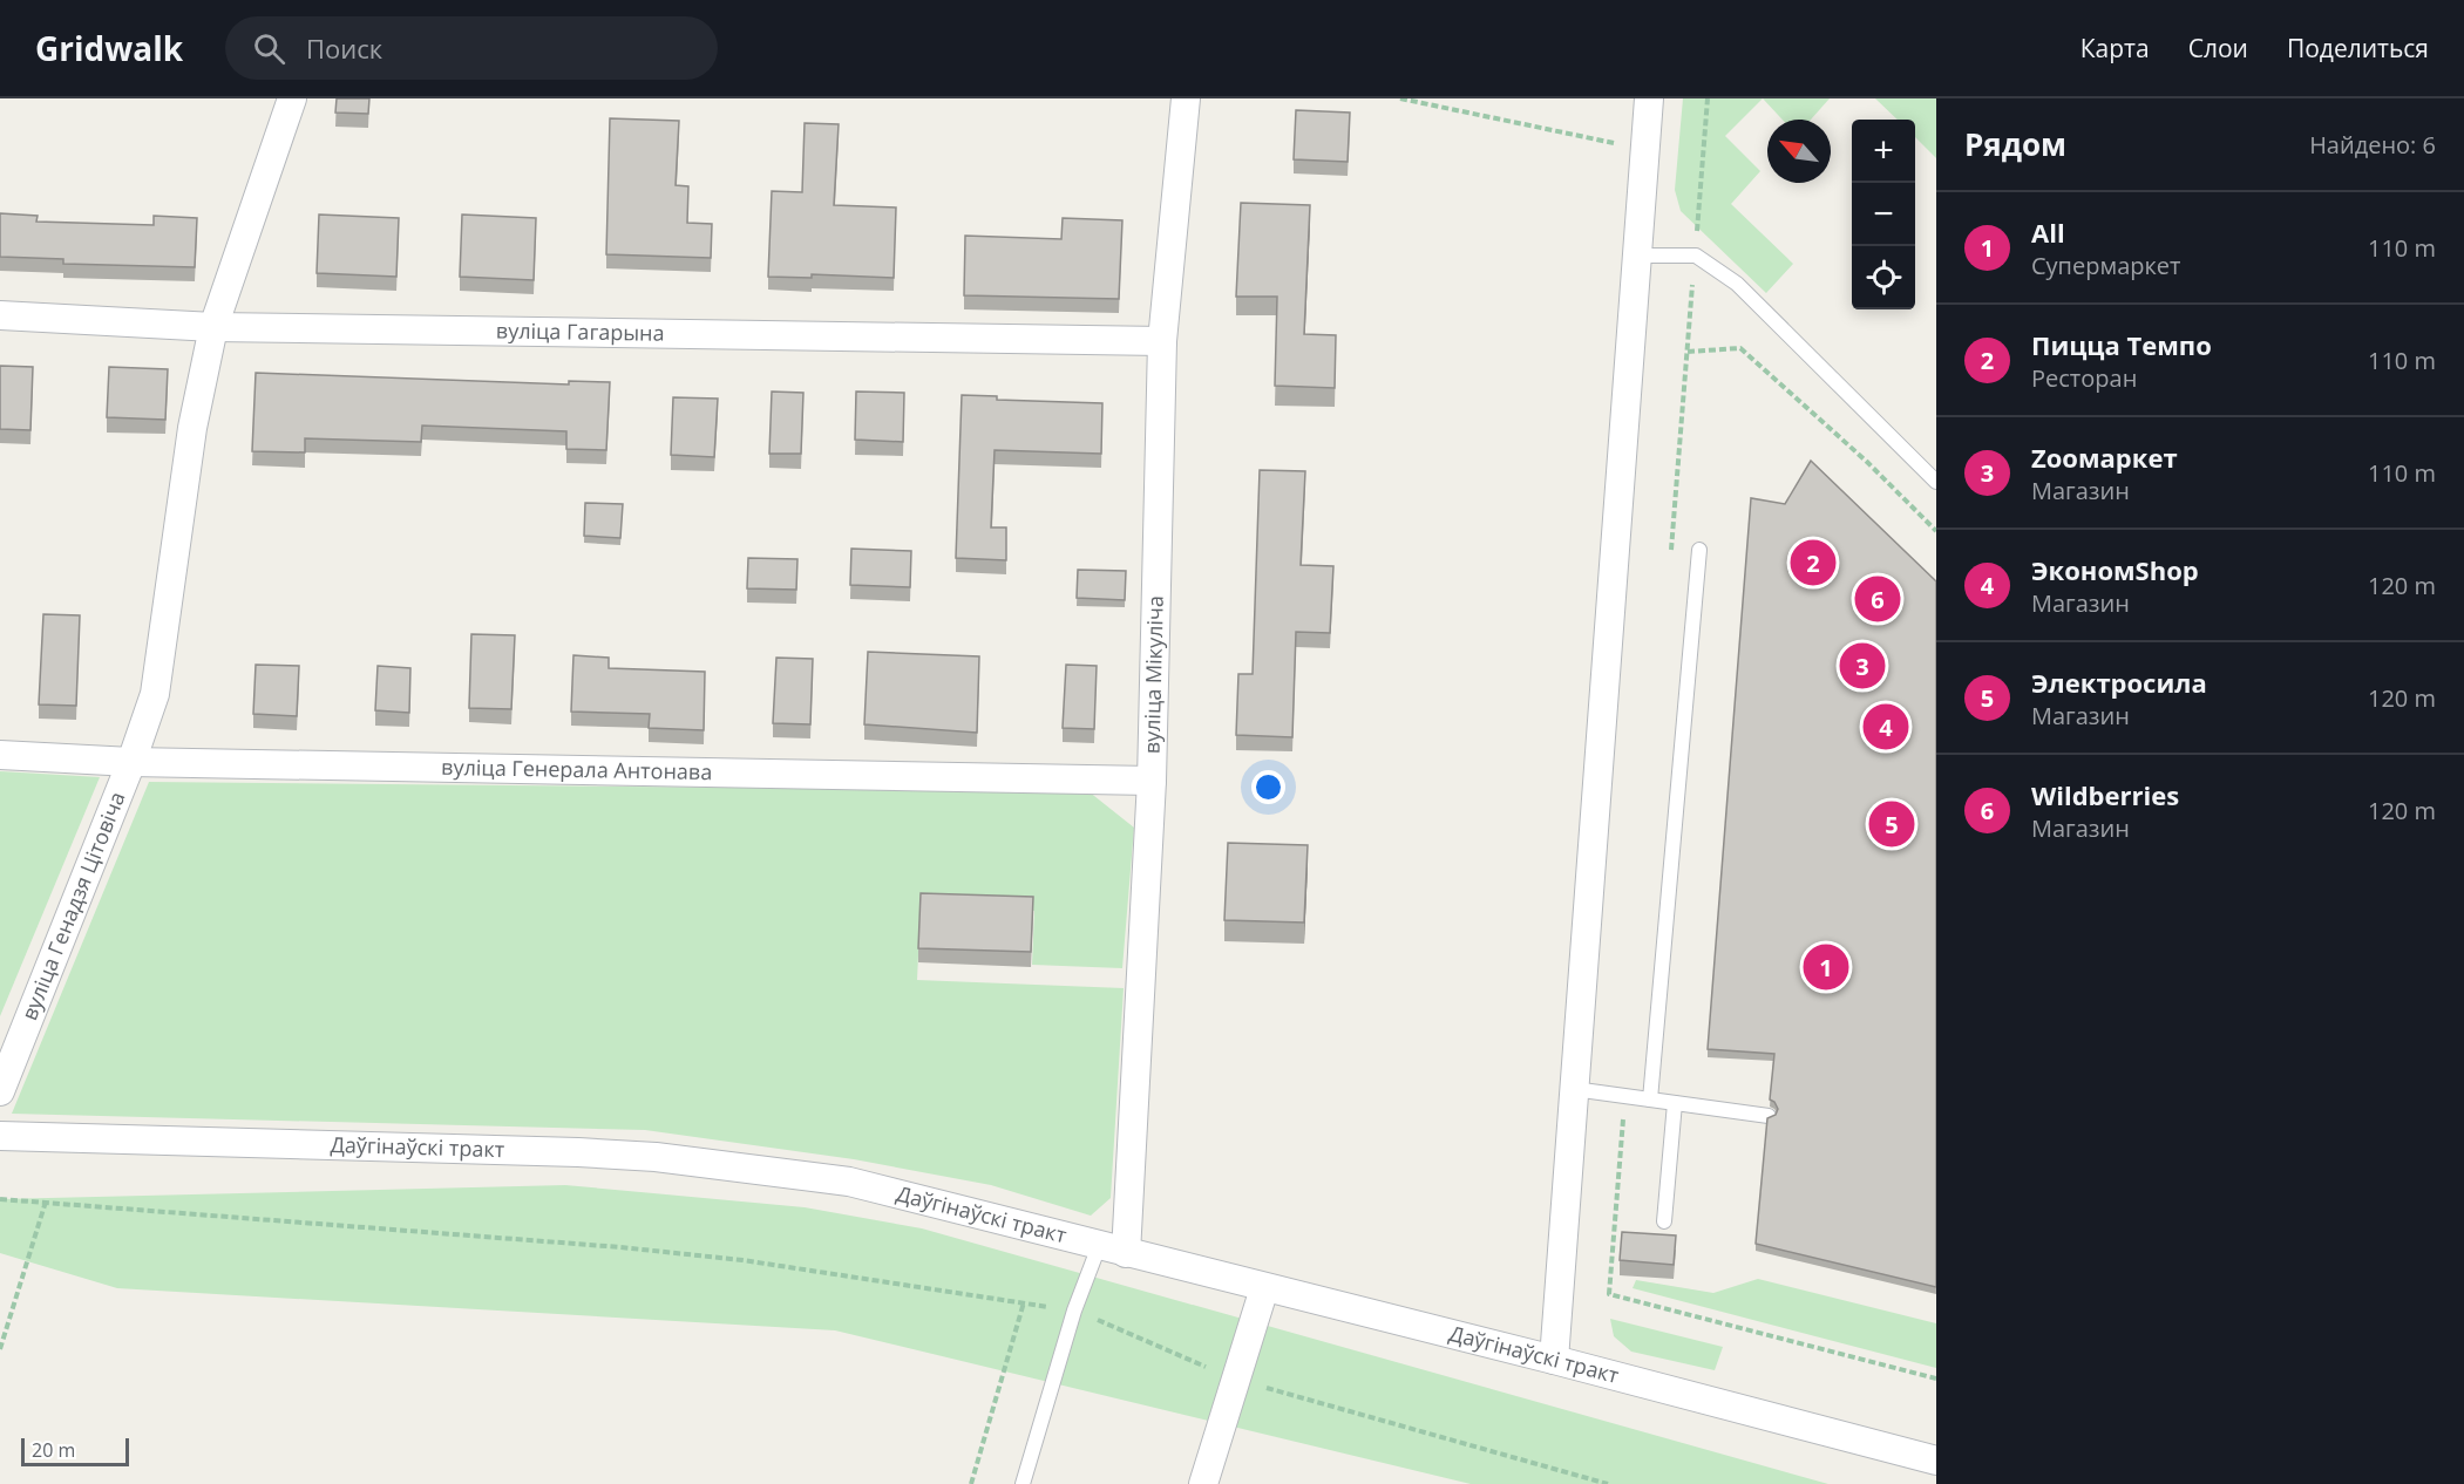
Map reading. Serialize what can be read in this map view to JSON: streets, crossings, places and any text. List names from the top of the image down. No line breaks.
{"streets":{"street":["вуліца Гагарына","вуліца Мікуліча","вуліца Генерала Антонава","вуліца Генадзя Цітовіча","Даўгінаўскі тракт"]},"crossings":[["вуліца Гагарына","вуліца Мікуліча"],["вуліца Гагарына","вуліца Генадзя Цітовіча"],["вуліца Мікуліча","вуліца Генерала Антонава"],["вуліца Мікуліча","Даўгінаўскі тракт"],["вуліца Генерала Антонава","вуліца Генадзя Цітовіча"]],"scale_bar":"20 m","north":"top left","page":{"header":"Gridwalk","search":"Поиск","nav":["Карта","Слои","Поделиться"],"heading":["Рядом","Найдено: 6"],"map_buttons":["+","−"],"list":[{"mark":"1","name":"All","note":"Супермаркет","value":"110 m"},{"mark":"2","name":"Пицца Темпо","note":"Ресторан","value":"110 m"},{"mark":"3","name":"Zooмаркет","note":"Магазин","value":"110 m"},{"mark":"4","name":"ЭкономShop","note":"Магазин","value":"120 m"},{"mark":"5","name":"Электросила","note":"Магазин","value":"120 m"},{"mark":"6","name":"Wildberries","note":"Магазин","value":"120 m"}],"pins":["2","6","3","4","5","1"],"scale":"20 m"}}
